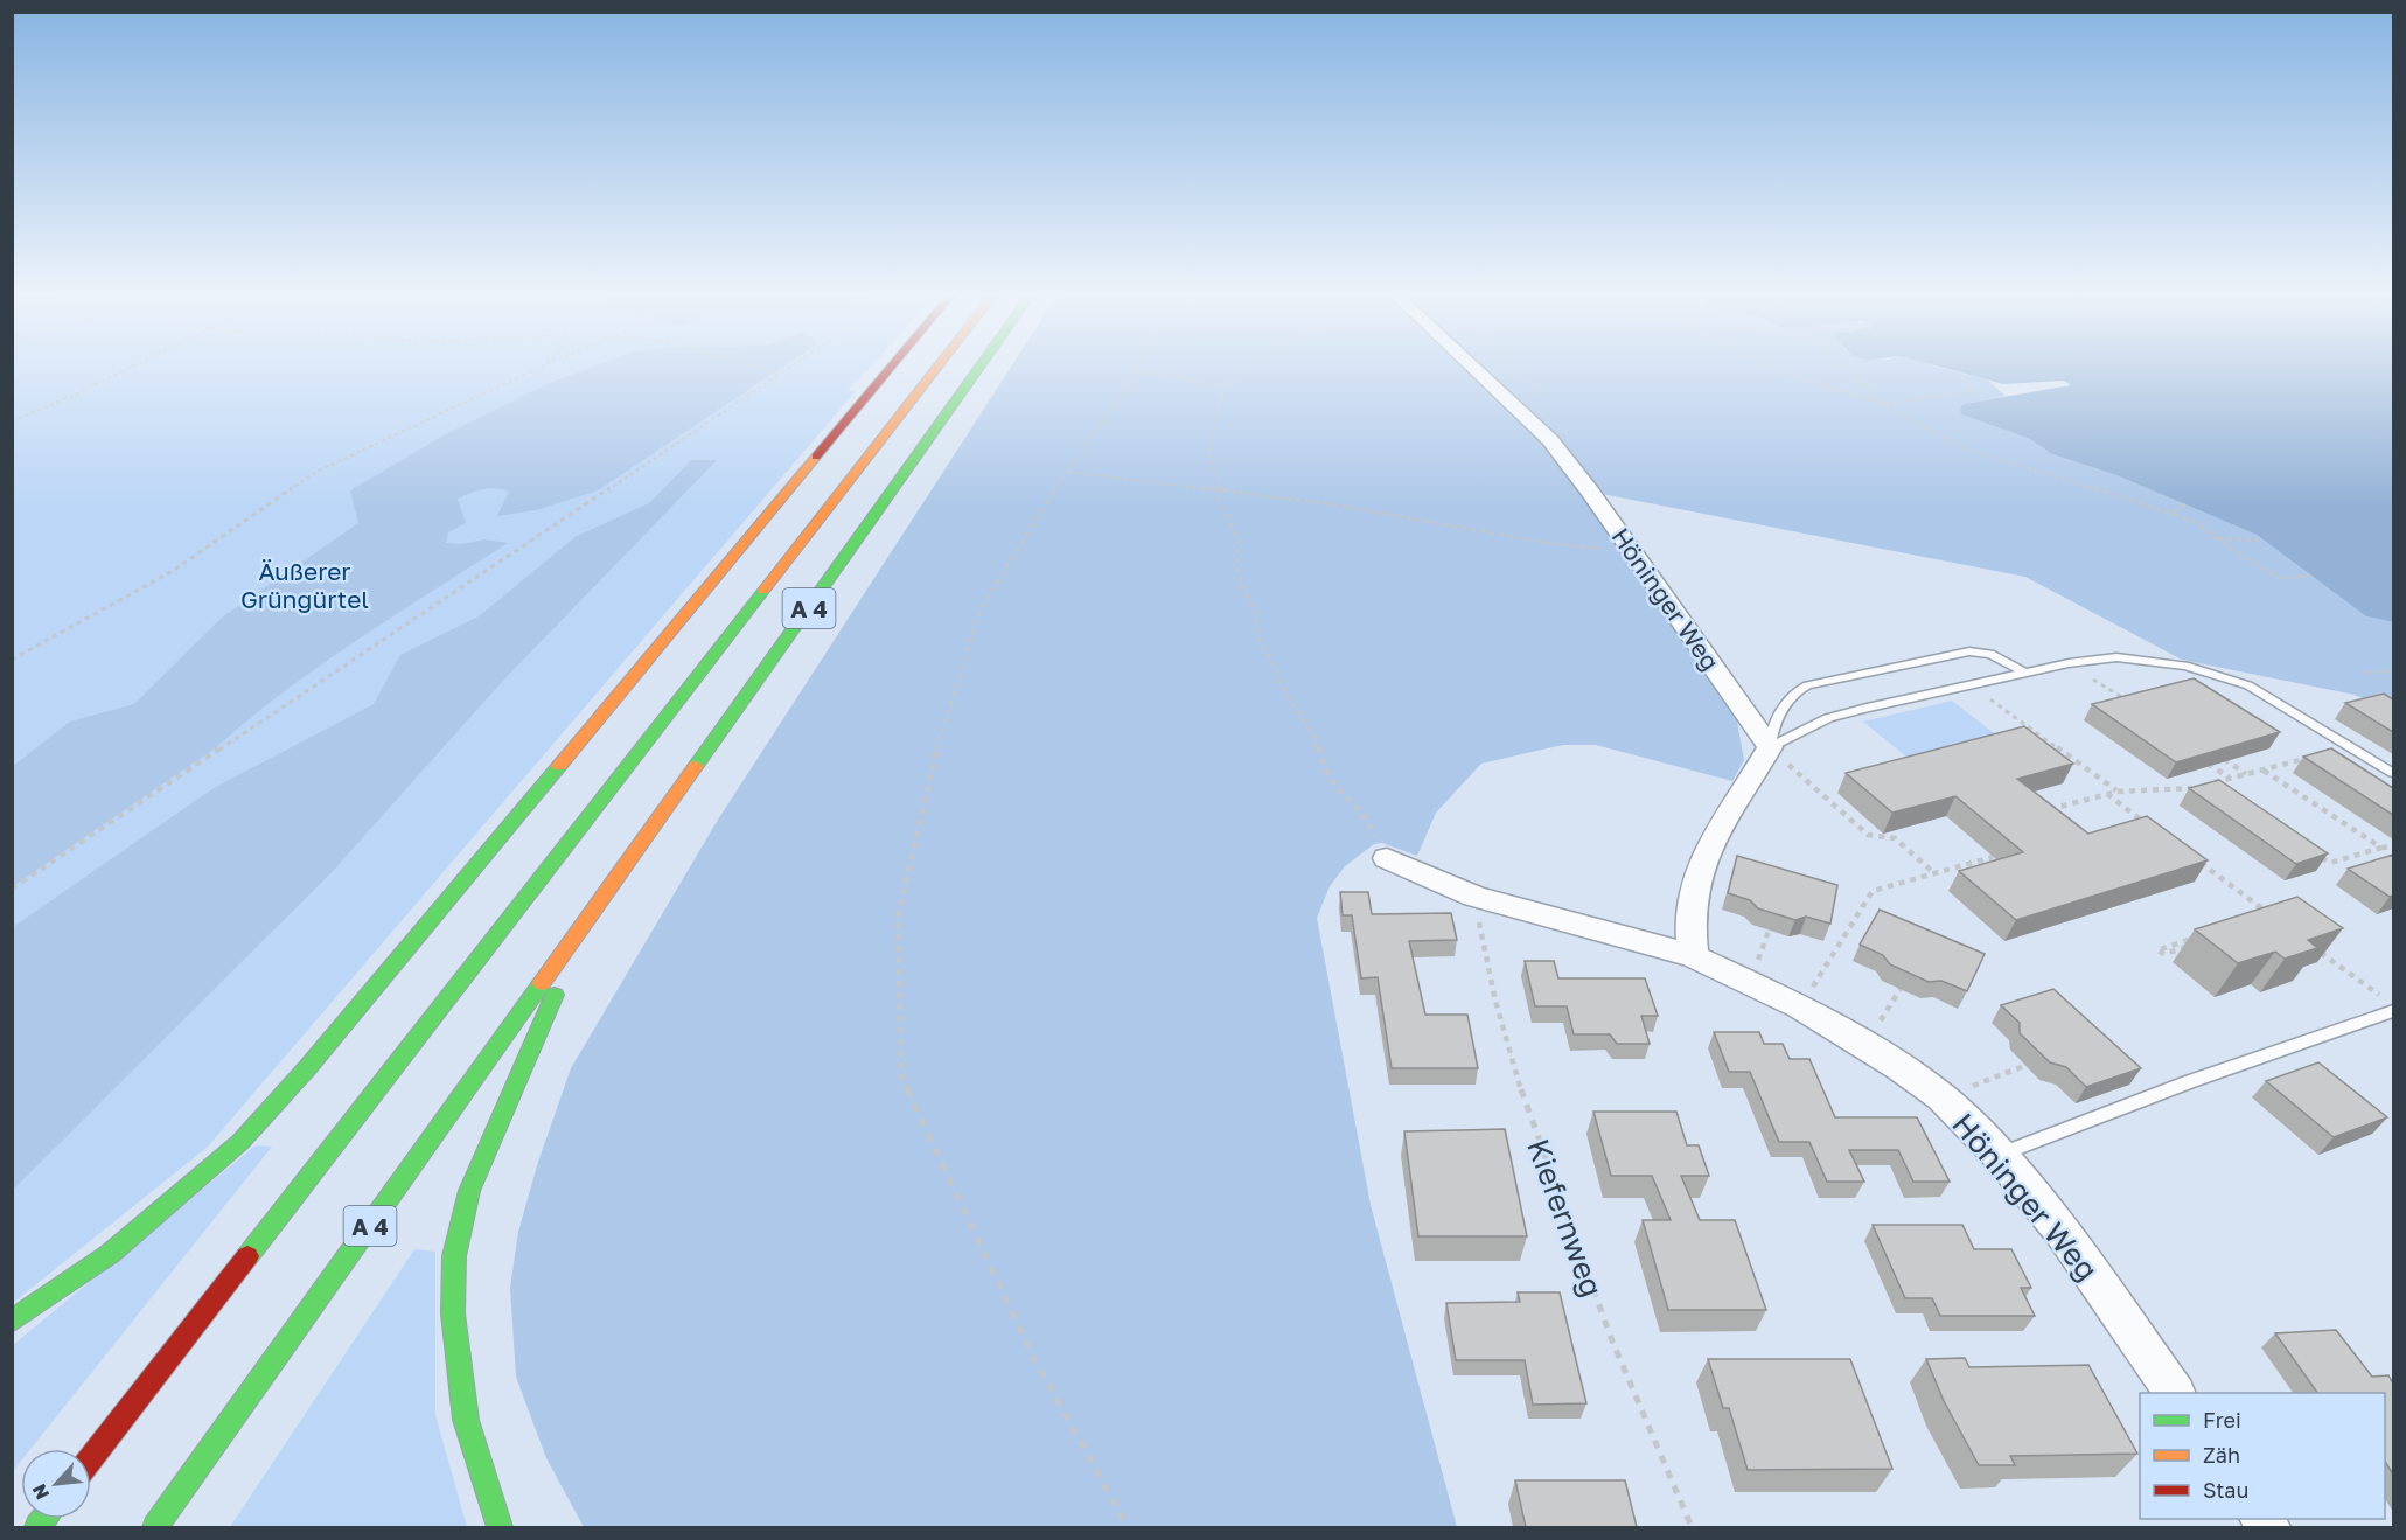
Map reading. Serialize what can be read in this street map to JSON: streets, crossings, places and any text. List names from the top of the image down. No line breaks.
{"streets":{"highway":["A 4"],"street":["Höninger Weg"],"path":["Kiefernweg"]},"crossings":[["Höninger Weg","Kiefernweg"]],"parks":["Äußerer Grüngürtel"],"legend":["Frei","Zäh","Stau"],"north":"bottom left"}
